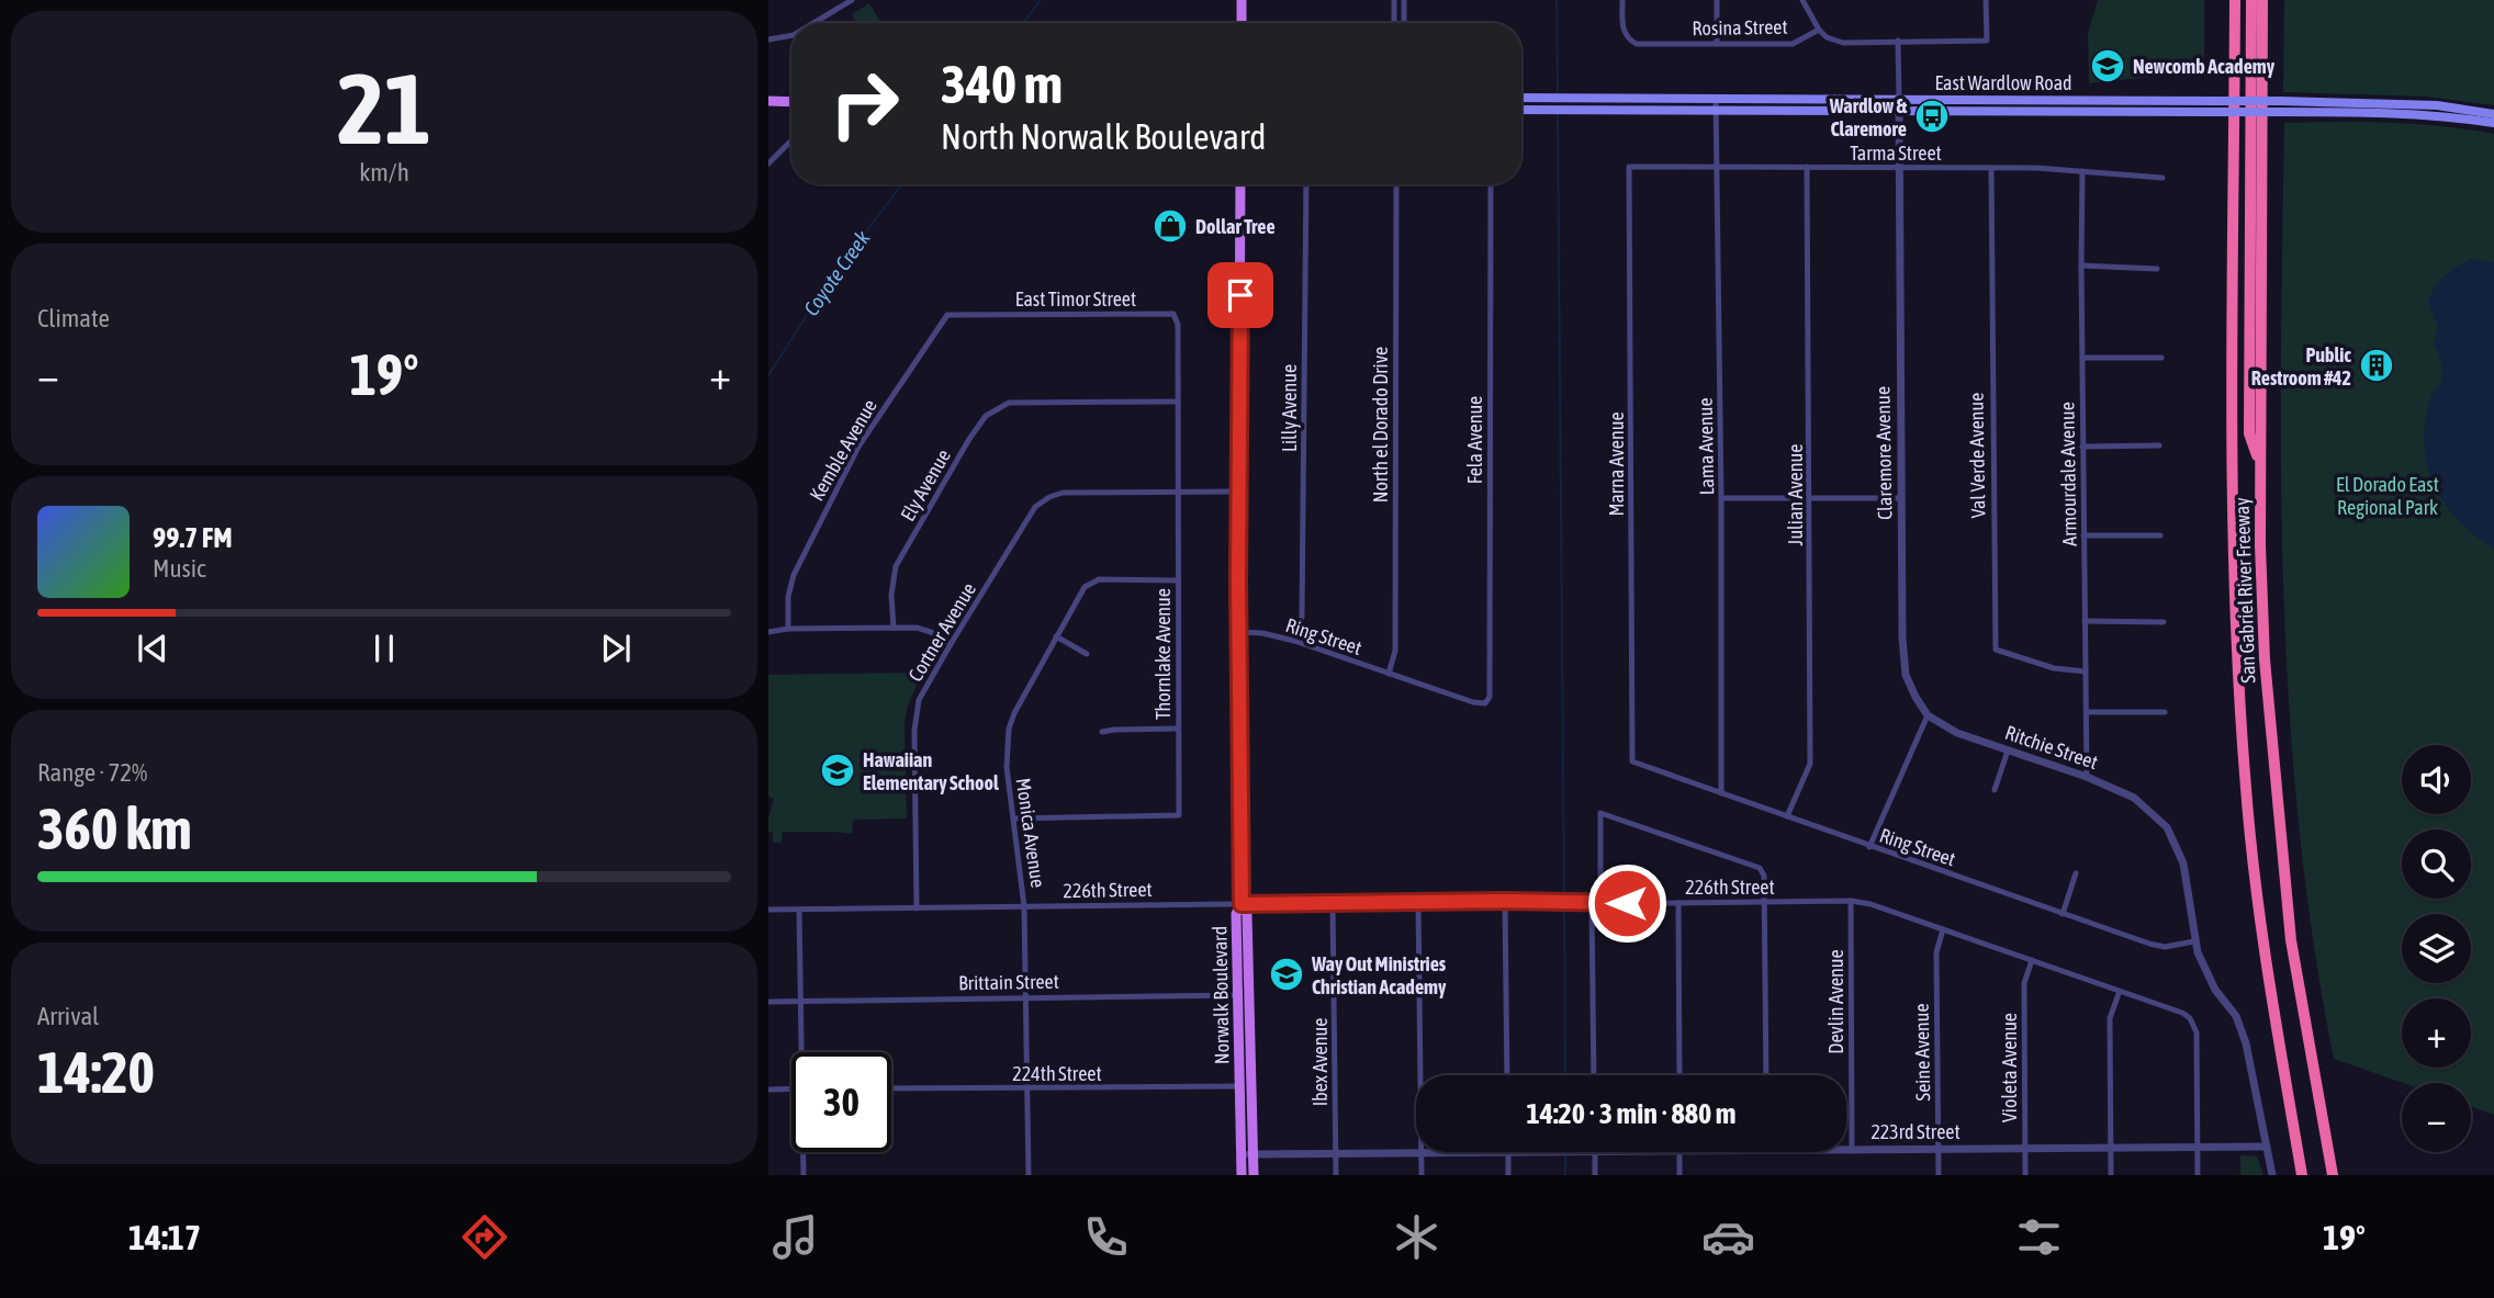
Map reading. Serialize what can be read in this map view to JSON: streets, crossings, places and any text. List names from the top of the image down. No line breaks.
{"streets":{"highway":["San Gabriel River Freeway"],"main road":["East Wardlow Road","Norwalk Boulevard"],"street":["Rosina Street","Tarma Street","East Timor Street","Lilly Avenue","North el Dorado Drive","Fela Avenue","Lama Avenue","Kemble Avenue","Claremore Avenue","Val Verde Avenue","Marna Avenue","Armourdale Avenue","Ely Avenue","Julian Avenue","Cortner Avenue","Ring Street","Thornlake Avenue","Ritchie Street","Monica Avenue","226th Street","Brittain Street","Devlin Avenue","Seine Avenue","Ibex Avenue","Violeta Avenue","224th Street","223rd Street"]},"crossings":[["East Wardlow Road","Lama Avenue"],["East Wardlow Road","Claremore Avenue"],["Tarma Street","Lama Avenue"],["Tarma Street","Claremore Avenue"],["Tarma Street","Val Verde Avenue"],["Tarma Street","Marna Avenue"],["Tarma Street","Armourdale Avenue"],["Tarma Street","Julian Avenue"],["East Timor Street","Kemble Avenue"],["East Timor Street","Thornlake Avenue"],["Lilly Avenue","Ring Street"],["North el Dorado Drive","Ring Street"],["Fela Avenue","Ring Street"],["Lama Avenue","Ring Street"],["Claremore Avenue","Ritchie Street"],["Val Verde Avenue","Armourdale Avenue"],["Marna Avenue","Ring Street"],["Armourdale Avenue","Ritchie Street"],["Ely Avenue","Thornlake Avenue"],["Julian Avenue","Ring Street"],["Cortner Avenue","Thornlake Avenue"],["Cortner Avenue","226th Street"],["Ring Street","Ritchie Street"],["Thornlake Avenue","Monica Avenue"],["Monica Avenue","226th Street"],["Monica Avenue","Brittain Street"],["Monica Avenue","224th Street"],["226th Street","Norwalk Boulevard"],["226th Street","Devlin Avenue"],["226th Street","Seine Avenue"],["226th Street","Ibex Avenue"],["226th Street","Violeta Avenue"],["226th Street","223rd Street"],["Brittain Street","Norwalk Boulevard"],["Norwalk Boulevard","224th Street"],["Norwalk Boulevard","223rd Street"],["Devlin Avenue","223rd Street"],["Seine Avenue","223rd Street"],["Ibex Avenue","223rd Street"],["Violeta Avenue","223rd Street"]],"water":["Coyote Creek"],"parks":["El Dorado East Regional Park"],"places":{"school or university":["Newcomb Academy","Hawaiian Elementary School","Way Out Ministries Christian Academy"],"bus stop":["Wardlow & Claremore"],"shop":["Dollar Tree"],"building":["Public Restroom #42"]},"page":{"tile":[["21","km/h"],"Climate",["Range · 72%","360 km"],["Arrival","14:20"]],"turn":["340 m","North Norwalk Boulevard"],"heat":["−","19°","+"],"song":["99.7 FM","Music"],"map_buttons":["+","−"],"limit":"30","trip":"14:20 · 3 min · 880 m","tabs":["14:17","19°"]}}
